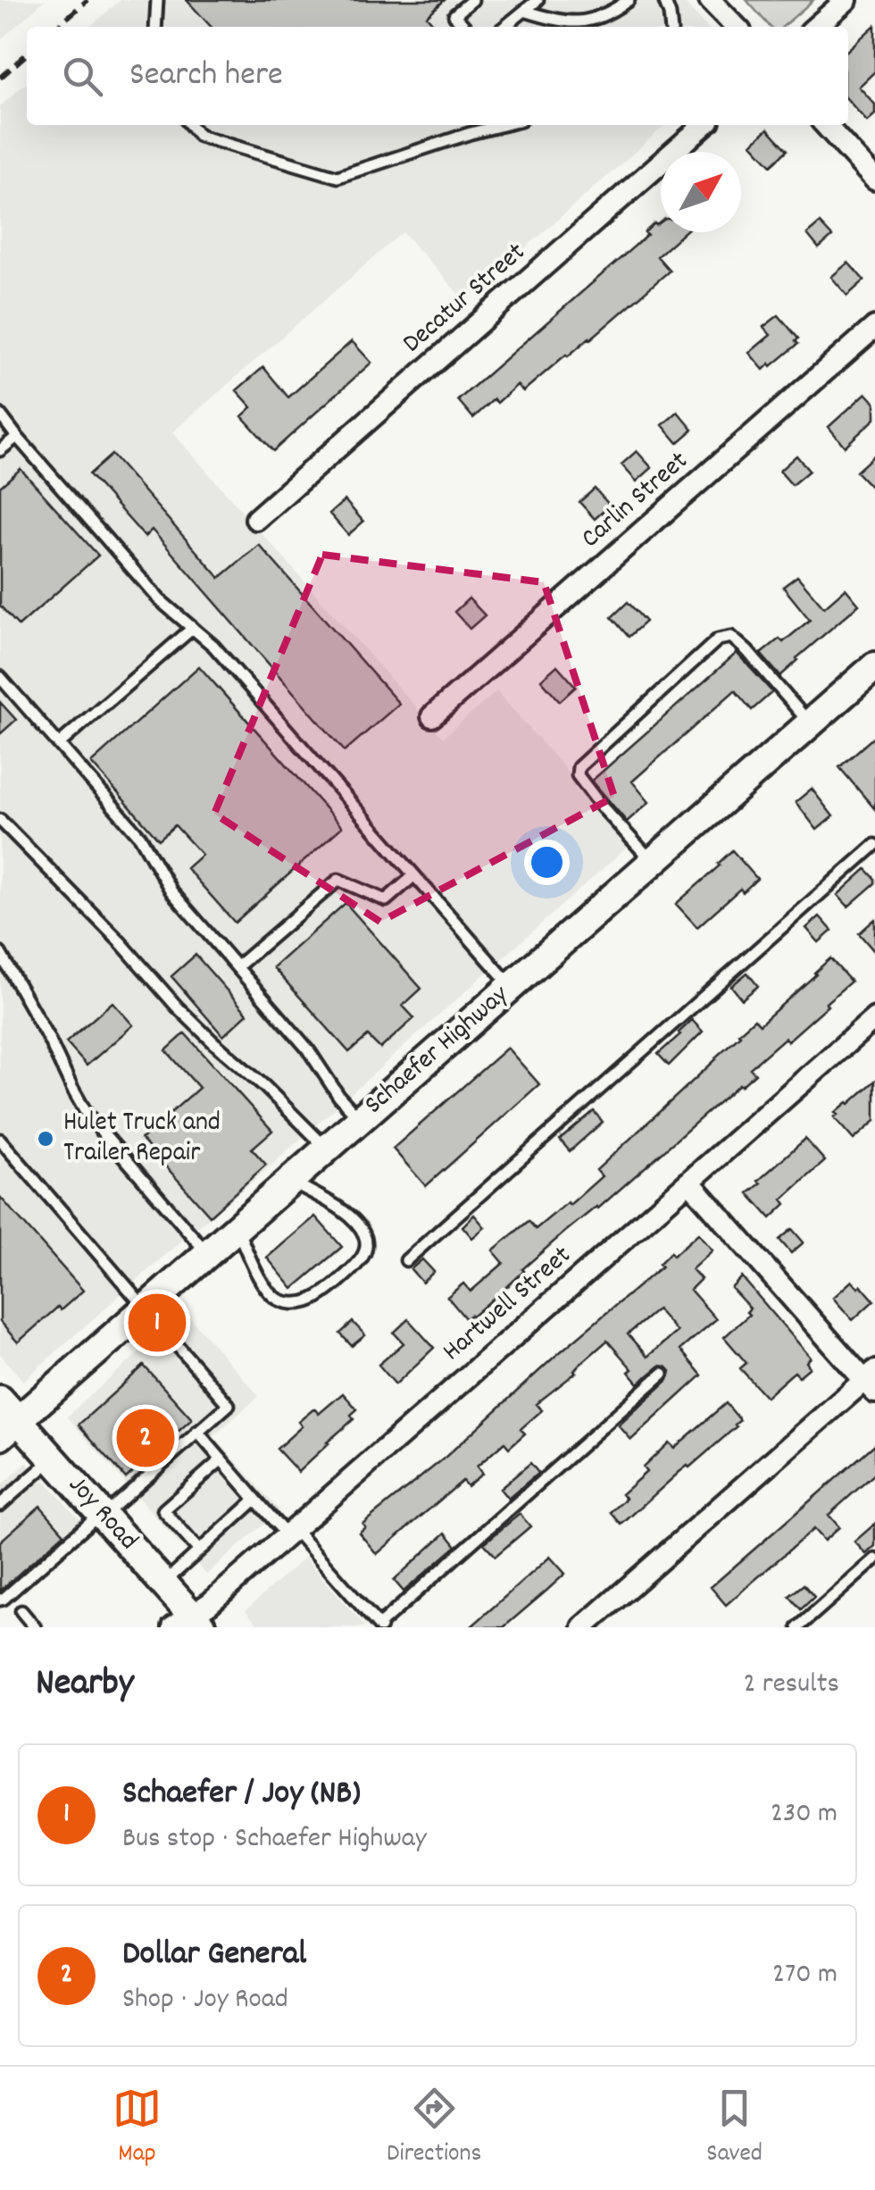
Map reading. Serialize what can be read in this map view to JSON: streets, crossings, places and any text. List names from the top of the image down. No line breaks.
{"streets":{"main road":["Schaefer Highway","Joy Road"],"street":["Decatur Street","Carlin Street","Hartwell Street"]},"crossings":[["Schaefer Highway","Joy Road"],["Hartwell Street","Joy Road"]],"places":["Hulet Truck and Trailer Repair"],"north":"top right","page":{"search":"Search here","pins":["1","2"],"heading":["Nearby","2 results"],"list":[{"mark":"1","name":"Schaefer / Joy (NB)","note":"Bus stop · Schaefer Highway","value":"230 m"},{"mark":"2","name":"Dollar General","note":"Shop · Joy Road","value":"270 m"}],"nav":["Map","Directions","Saved"]}}
